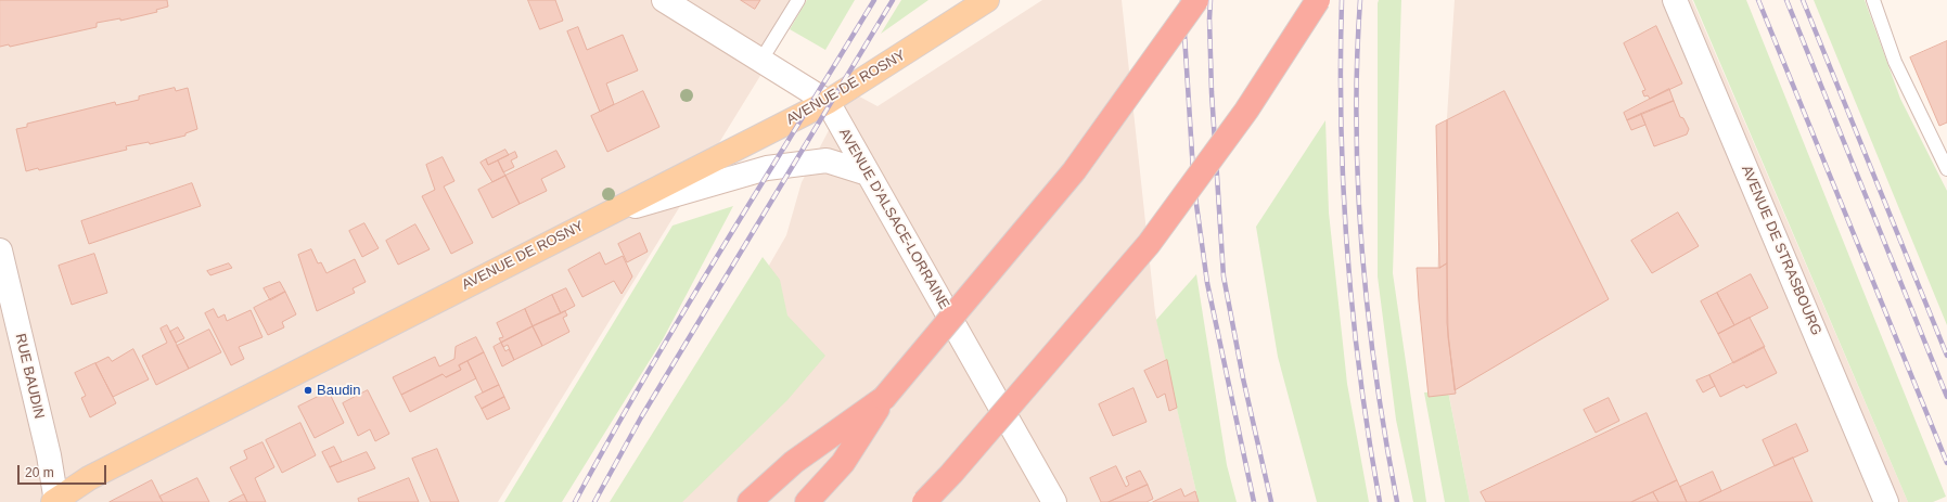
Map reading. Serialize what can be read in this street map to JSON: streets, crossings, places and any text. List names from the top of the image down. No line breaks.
{"streets":{"main road":["AVENUE DE ROSNY"],"street":["AVENUE D'ALSACE-LORRAINE","AVENUE DE STRASBOURG","RUE BAUDIN"]},"crossings":[["AVENUE DE ROSNY","AVENUE D'ALSACE-LORRAINE"],["AVENUE DE ROSNY","RUE BAUDIN"]],"places":["Baudin"],"scale_bar":"20 m"}
